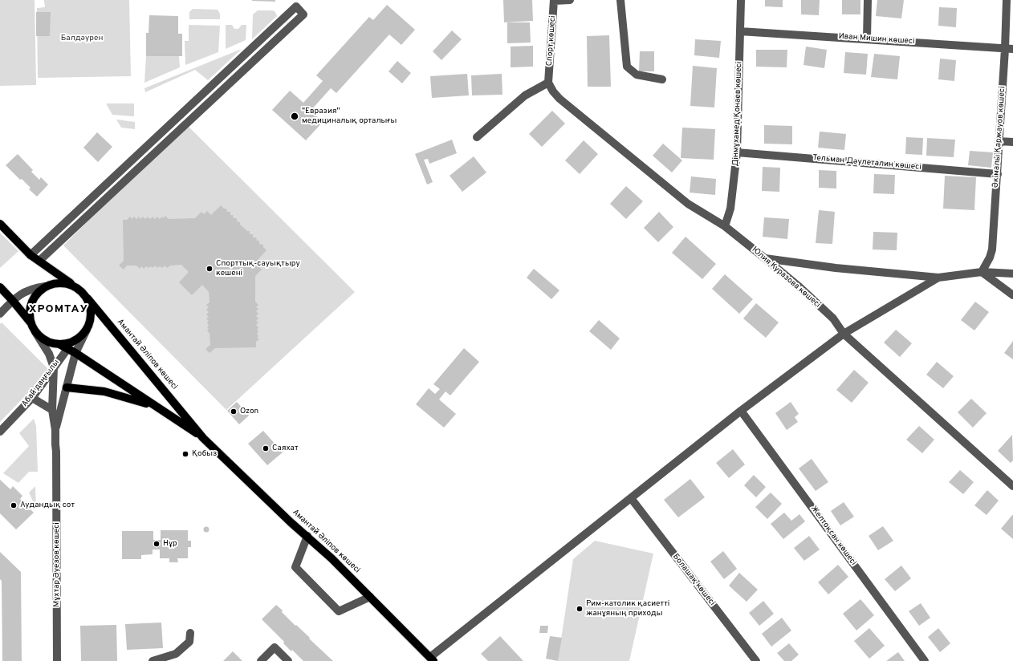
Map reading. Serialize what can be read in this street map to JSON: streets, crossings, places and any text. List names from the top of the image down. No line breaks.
{"streets":{"main road":["Амантай Әліпов көшесі"],"street":["Иван Мишин көшесі","Спорт көшесі","Дінмұхамед Қонаев көшесі","Әкімалы Қаржауов көшесі","Тельман Дәулеталин көшесі","Юлия Куразова көшесі","Абай даңғылы","Желтоқсан көшесі","Мұхтар Әуезов көшесі","Болашақ көшесі"]},"crossings":[["Иван Мишин көшесі","Дінмұхамед Қонаев көшесі"],["Иван Мишин көшесі","Әкімалы Қаржауов көшесі"],["Спорт көшесі","Юлия Куразова көшесі"],["Дінмұхамед Қонаев көшесі","Тельман Дәулеталин көшесі"],["Дінмұхамед Қонаев көшесі","Юлия Куразова көшесі"],["Әкімалы Қаржауов көшесі","Тельман Дәулеталин көшесі"],["Амантай Әліпов көшесі","Абай даңғылы"],["Амантай Әліпов көшесі","Мұхтар Әуезов көшесі"],["Абай даңғылы","Мұхтар Әуезов көшесі"]],"districts":["ХРОМТАУ"],"parks":["Балдәурен"],"places":["\"Евразия\" медициналық орталығы","Спорттық-сауықтыру кешені","Ozon","Саяхат","Қобыз","Аудандық сот","Нұр","Рим-католик қасиетті жанұяның приходы"]}
